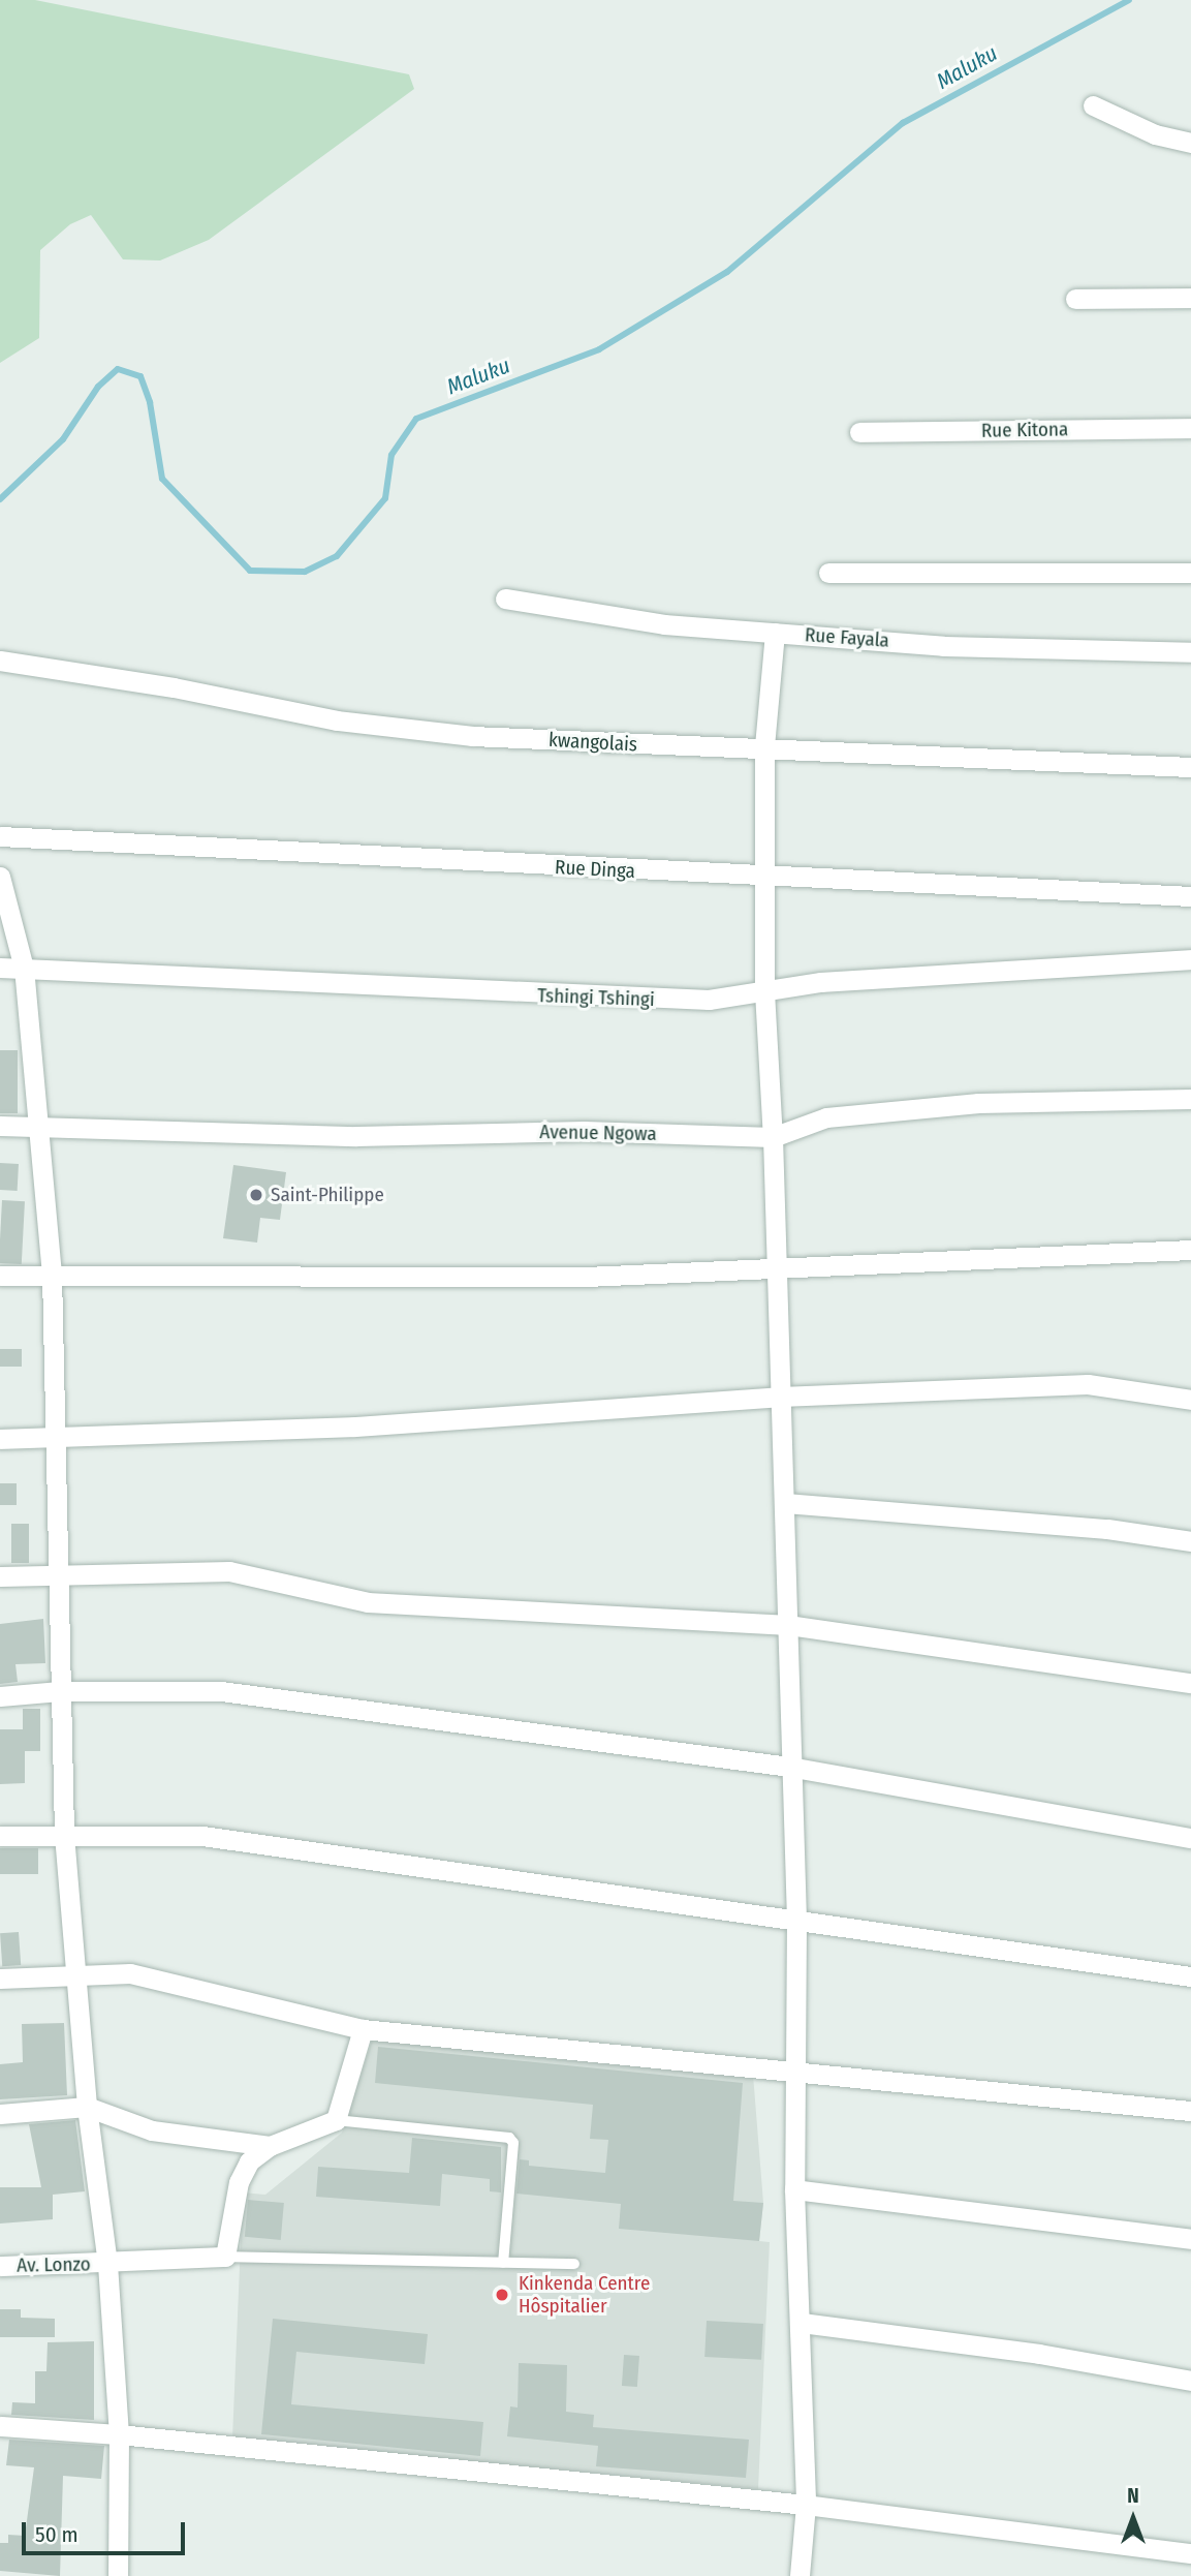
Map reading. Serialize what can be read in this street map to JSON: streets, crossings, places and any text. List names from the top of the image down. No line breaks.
{"streets":{"street":["Rue Kitona","Rue Fayala","kwangolais","Rue Dinga","Tshingi Tshingi","Avenue Ngowa","Av. Lonzo"]},"water":["Maluku"],"places":["Saint-Philippe","Kinkenda Centre Hôspitalier"],"scale_bar":"50 m","north":"top"}
